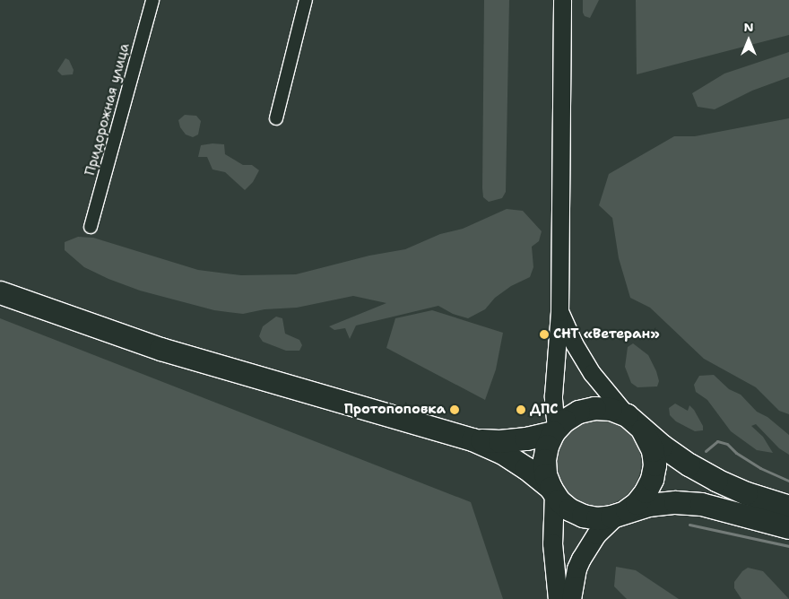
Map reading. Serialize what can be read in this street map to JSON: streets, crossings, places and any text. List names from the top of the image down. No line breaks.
{"streets":{"street":["Придорожная улица"]},"places":["СНТ «Ветеран»","Протопоповка","ДПС"],"north":"top"}
